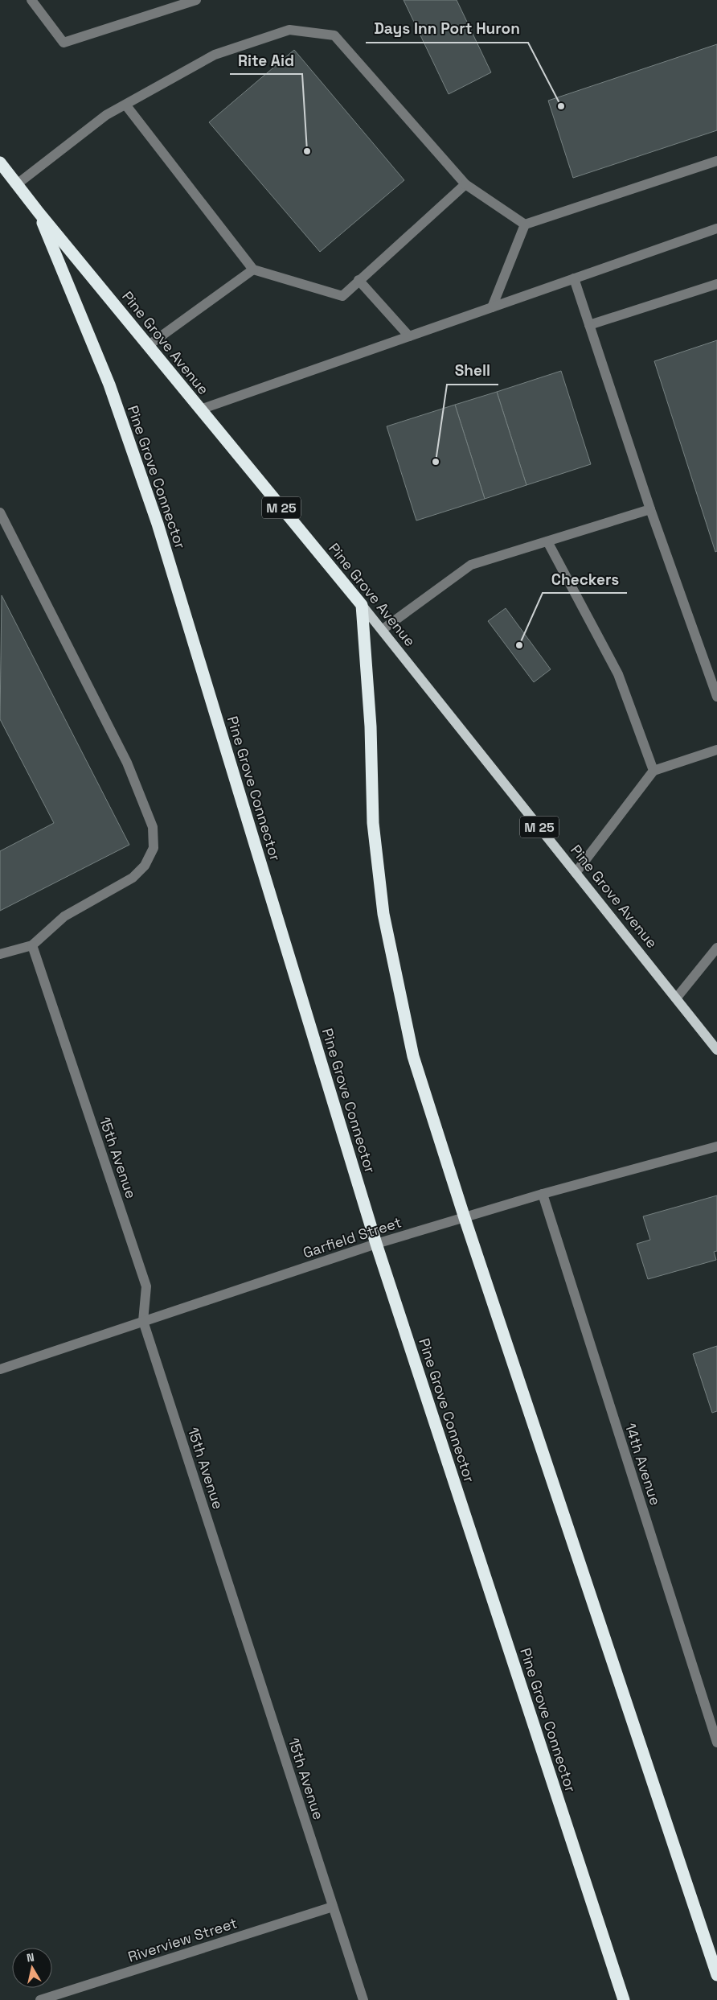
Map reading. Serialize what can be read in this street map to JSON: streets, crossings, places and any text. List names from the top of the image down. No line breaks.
{"streets":{"highway":["Pine Grove Avenue","Pine Grove Connector","M 25"],"street":["15th Avenue","Garfield Street","14th Avenue","Riverview Street"]},"crossings":[["Pine Grove Avenue","Pine Grove Connector"],["Pine Grove Connector","Garfield Street"],["15th Avenue","Garfield Street"],["15th Avenue","Riverview Street"],["Garfield Street","14th Avenue"]],"places":["Days Inn Port Huron","Rite Aid","Shell","Checkers"],"north":"top"}
